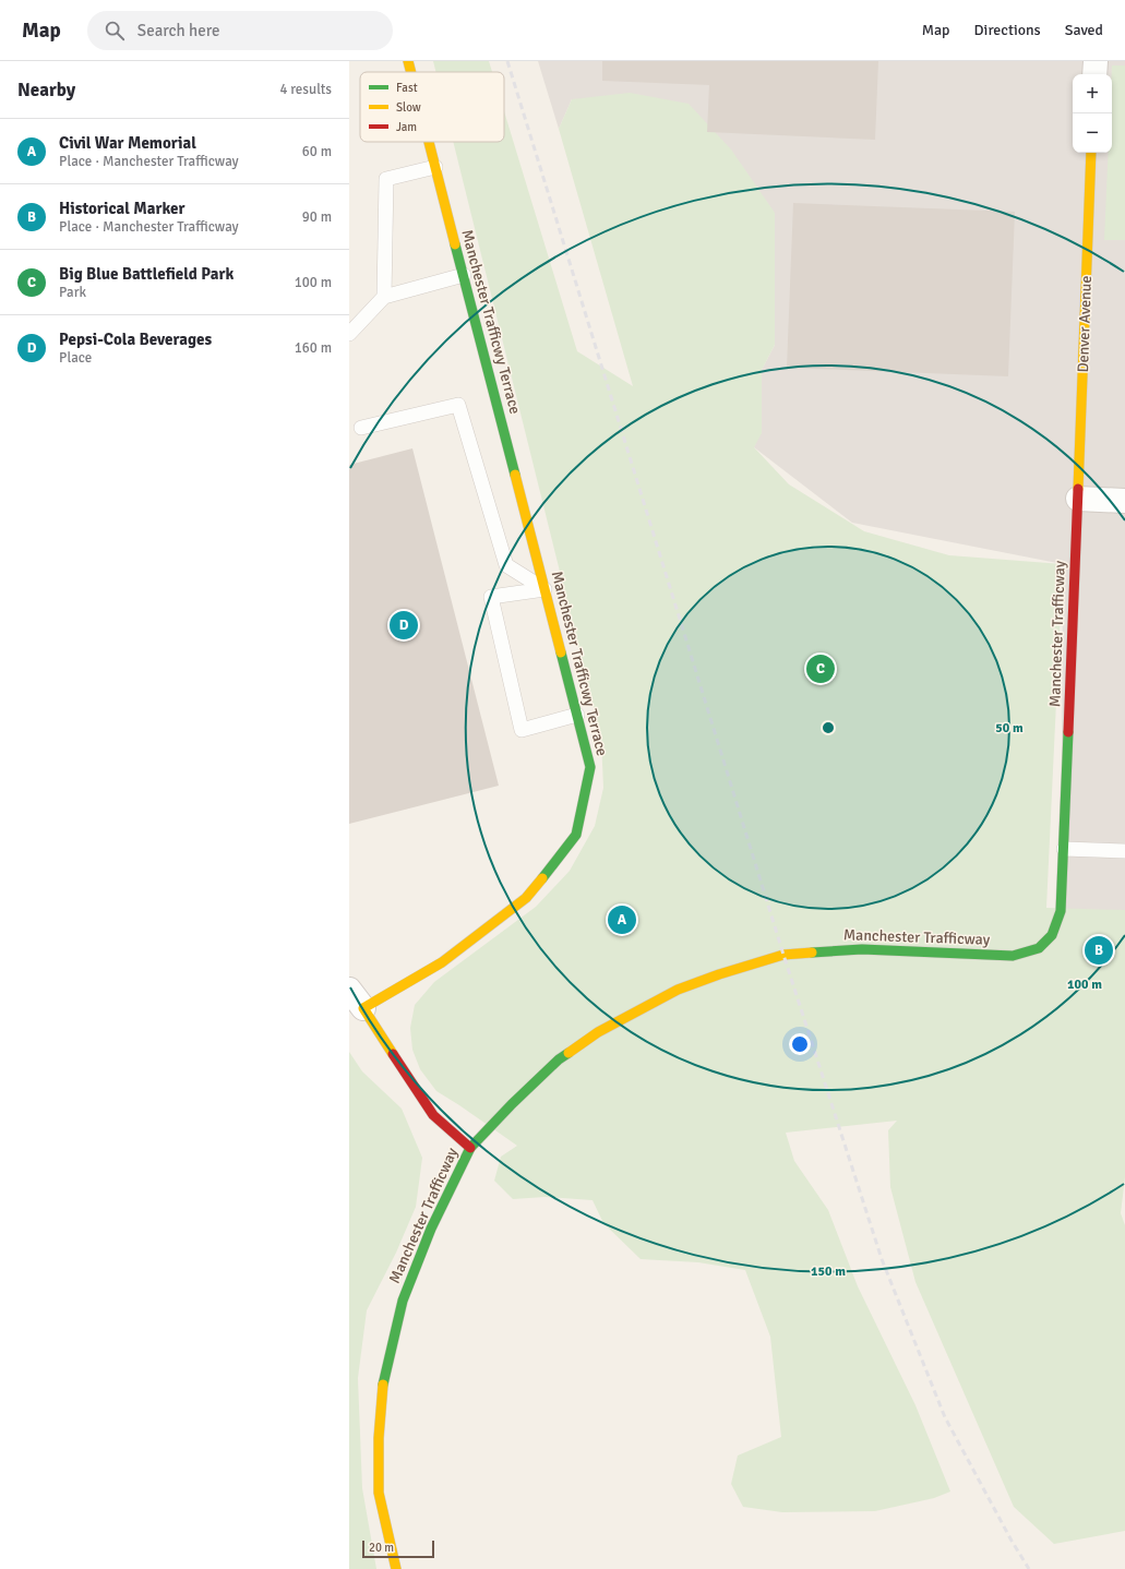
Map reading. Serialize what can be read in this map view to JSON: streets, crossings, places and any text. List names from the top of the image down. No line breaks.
{"streets":{"street":["Manchester Trafficwy Terrace","Denver Avenue","Manchester Trafficway"]},"crossings":[["Manchester Trafficwy Terrace","Manchester Trafficway"],["Denver Avenue","Manchester Trafficway"]],"legend":["Fast","Slow","Jam"],"scale_bar":"20 m","page":{"header":"Map","search":"Search here","nav":["Map","Directions","Saved"],"heading":["Nearby","4 results"],"map_buttons":["+","−"],"list":[{"mark":"A","name":"Civil War Memorial","note":"Place · Manchester Trafficway","value":"60 m"},{"mark":"B","name":"Historical Marker","note":"Place · Manchester Trafficway","value":"90 m"},{"mark":"C","name":"Big Blue Battlefield Park","note":"Park","value":"100 m"},{"mark":"D","name":"Pepsi-Cola Beverages","note":"Place","value":"160 m"}],"pins":["D","C","A","B"],"scale":"20 m"},"rings":["50 m","100 m","150 m"]}
